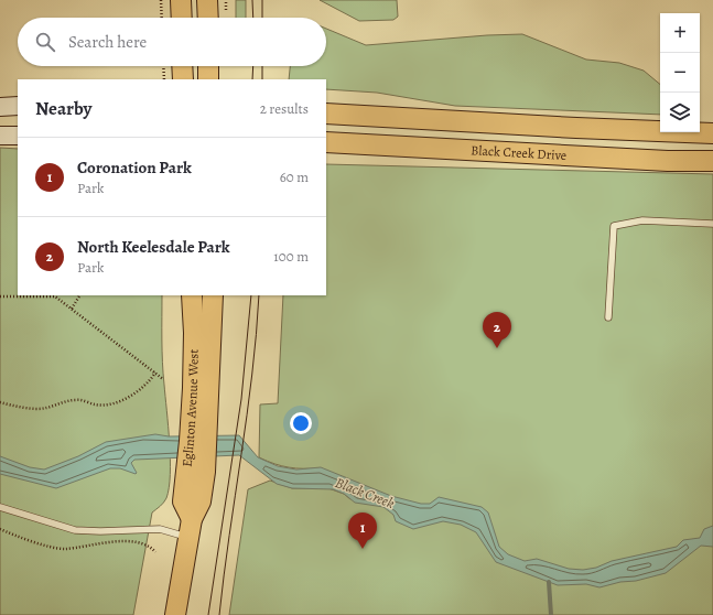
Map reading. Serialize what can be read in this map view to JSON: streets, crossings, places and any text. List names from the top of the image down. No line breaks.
{"streets":{"main road":["Black Creek Drive","Eglinton Avenue West"]},"water":["Black Creek"],"page":{"map_buttons":["+","−"],"search":"Search here","heading":["Nearby","2 results"],"list":[{"mark":"1","name":"Coronation Park","note":"Park","value":"60 m"},{"mark":"2","name":"North Keelesdale Park","note":"Park","value":"100 m"}],"pins":["2","1"]}}
